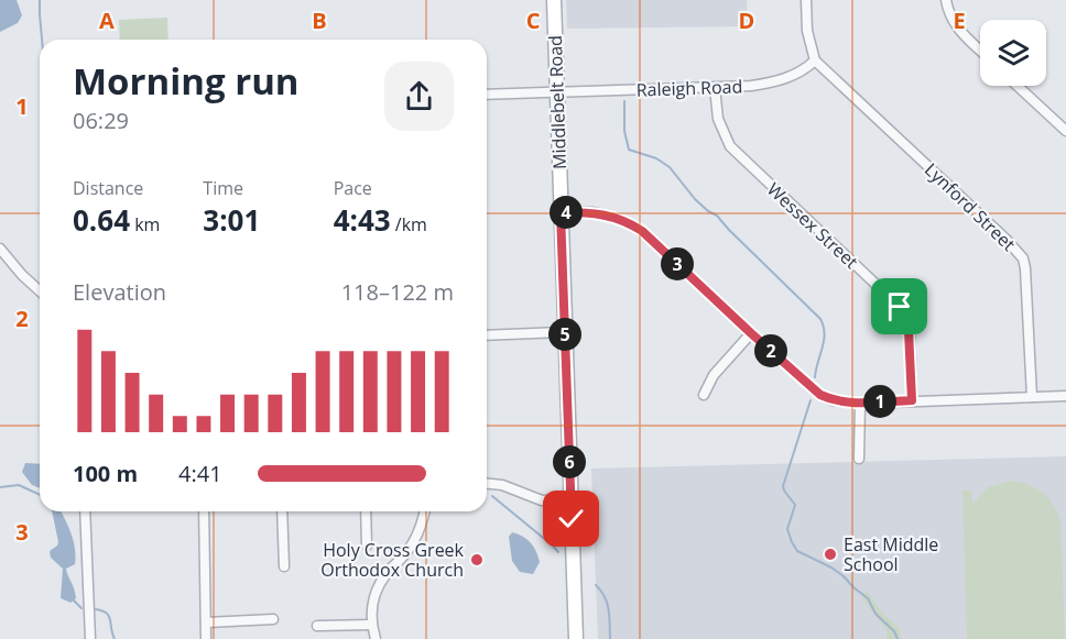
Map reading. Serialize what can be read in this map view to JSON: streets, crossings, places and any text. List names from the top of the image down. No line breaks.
{"streets":{"street":["Raleigh Road","Middlebelt Road","Lynford Street","Wessex Street"]},"crossings":[["Raleigh Road","Middlebelt Road"],["Raleigh Road","Lynford Street"],["Raleigh Road","Wessex Street"]],"places":["East Middle School","Holy Cross Greek Orthodox Church"],"page":{"heading":["Morning run","06:29"],"stats":[["Distance","0.64 km"],["Time","3:01"],["Pace","4:43 /km"]],"pins":["4","3","5","2","1","6"],"chart":["Elevation","118–122 m"],"list":[{"name":"100 m","note":"4:41"}]},"grid":{"columns":["A","B","C","D","E"],"rows":["1","2","3"]}}
